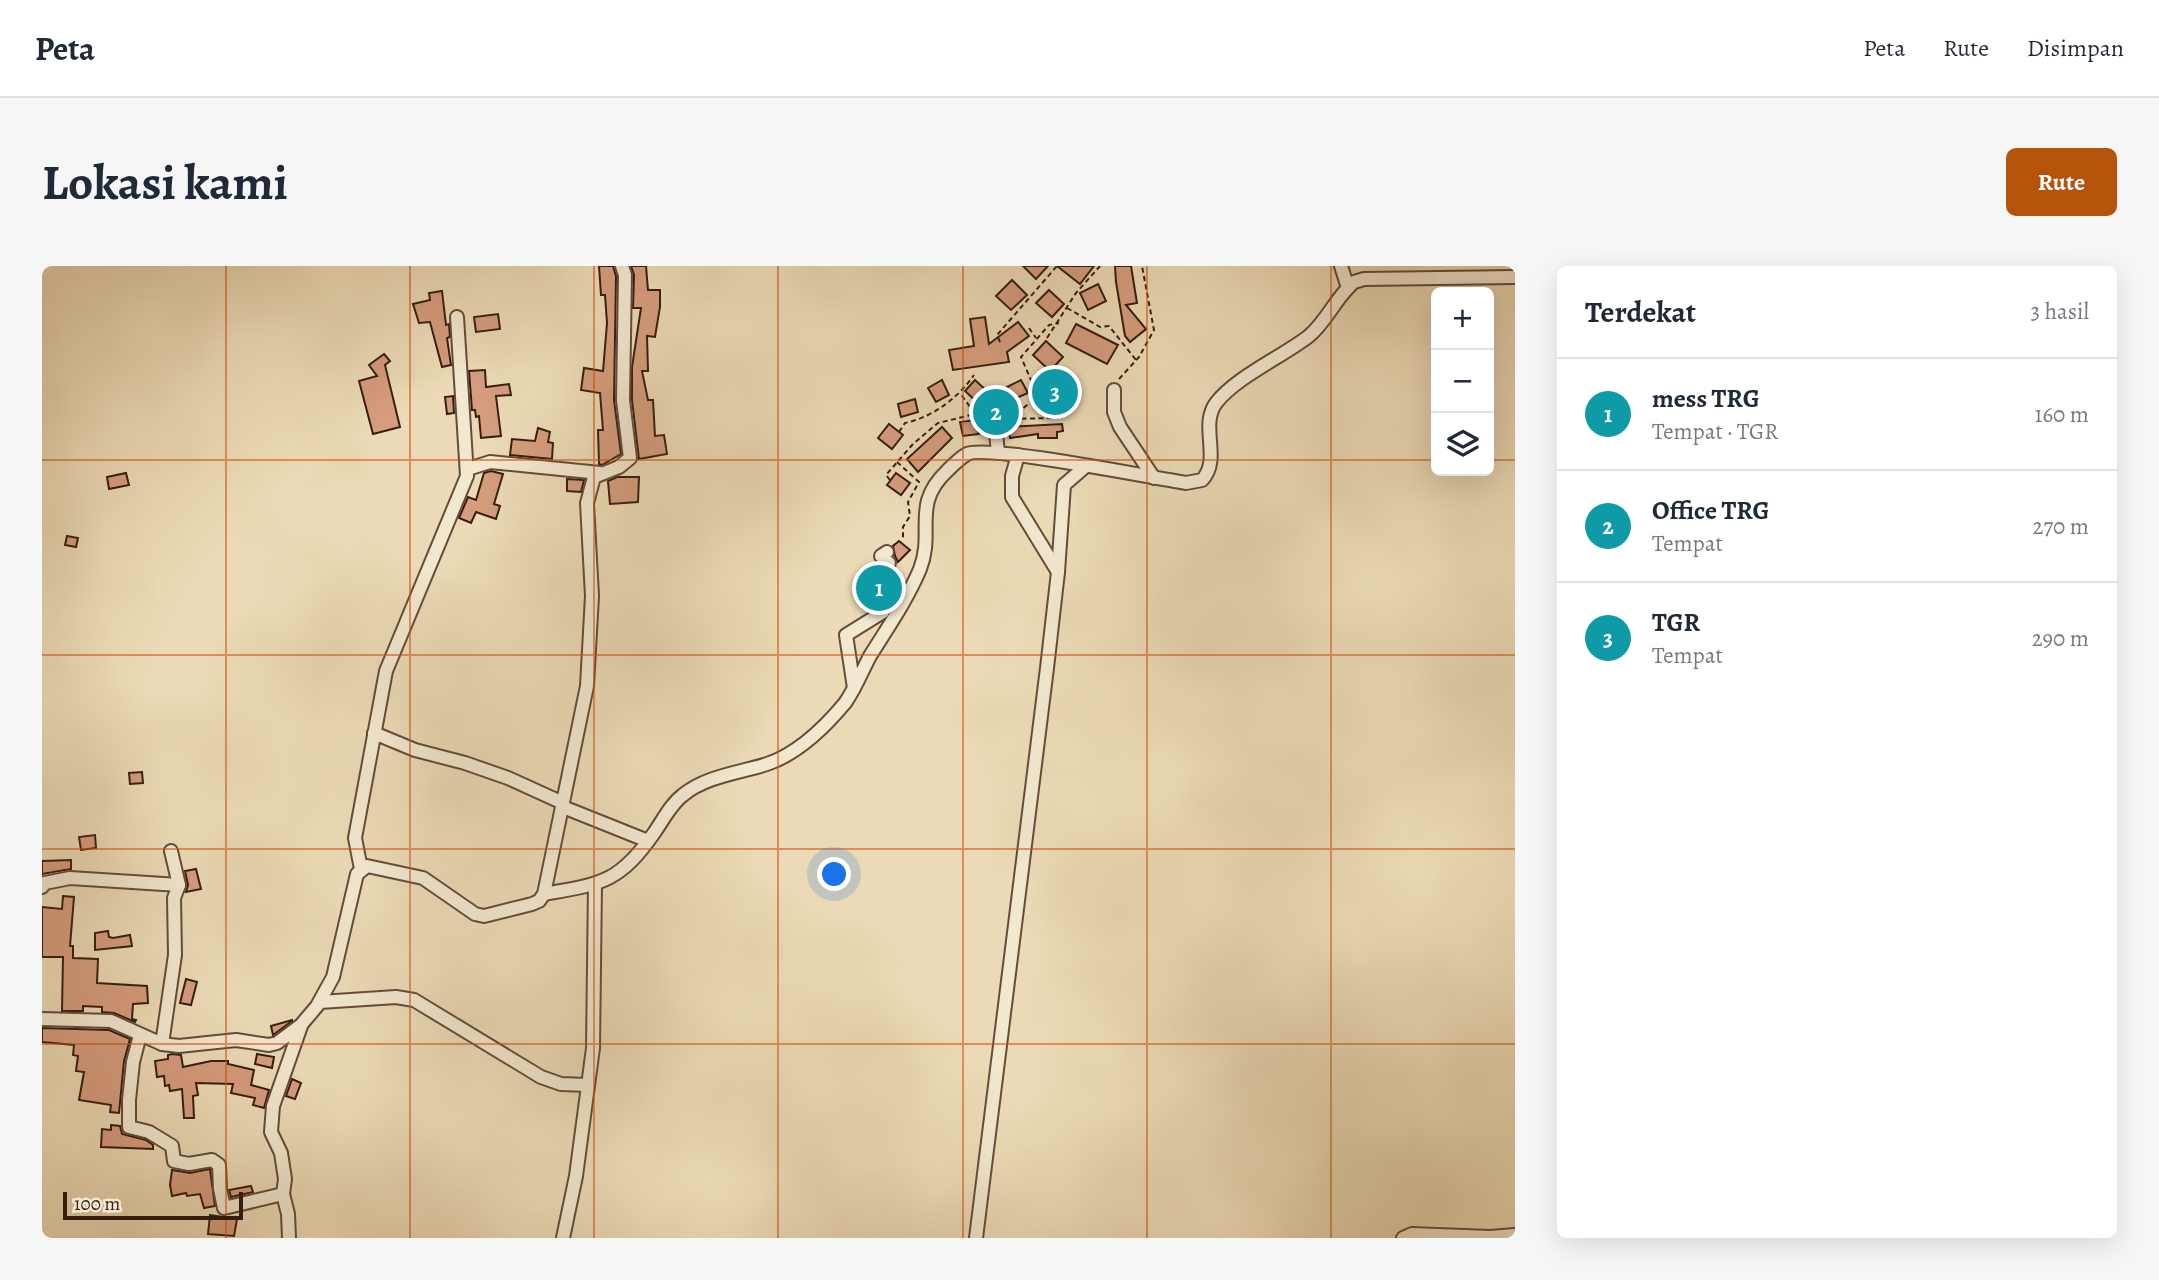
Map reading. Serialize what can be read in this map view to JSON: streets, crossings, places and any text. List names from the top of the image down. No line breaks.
{"scale_bar":"100 m","page":{"header":"Peta","nav":["Peta","Rute","Disimpan"],"buttons":"Rute","title":"Lokasi kami","heading":["Terdekat","3 hasil"],"map_buttons":["+","−"],"list":[{"mark":"1","name":"mess TRG","note":"Tempat · TGR","value":"160 m"},{"mark":"2","name":"Office TRG","note":"Tempat","value":"270 m"},{"mark":"3","name":"TGR","note":"Tempat","value":"290 m"}],"pins":["3","2","1"],"scale":"100 m"}}
